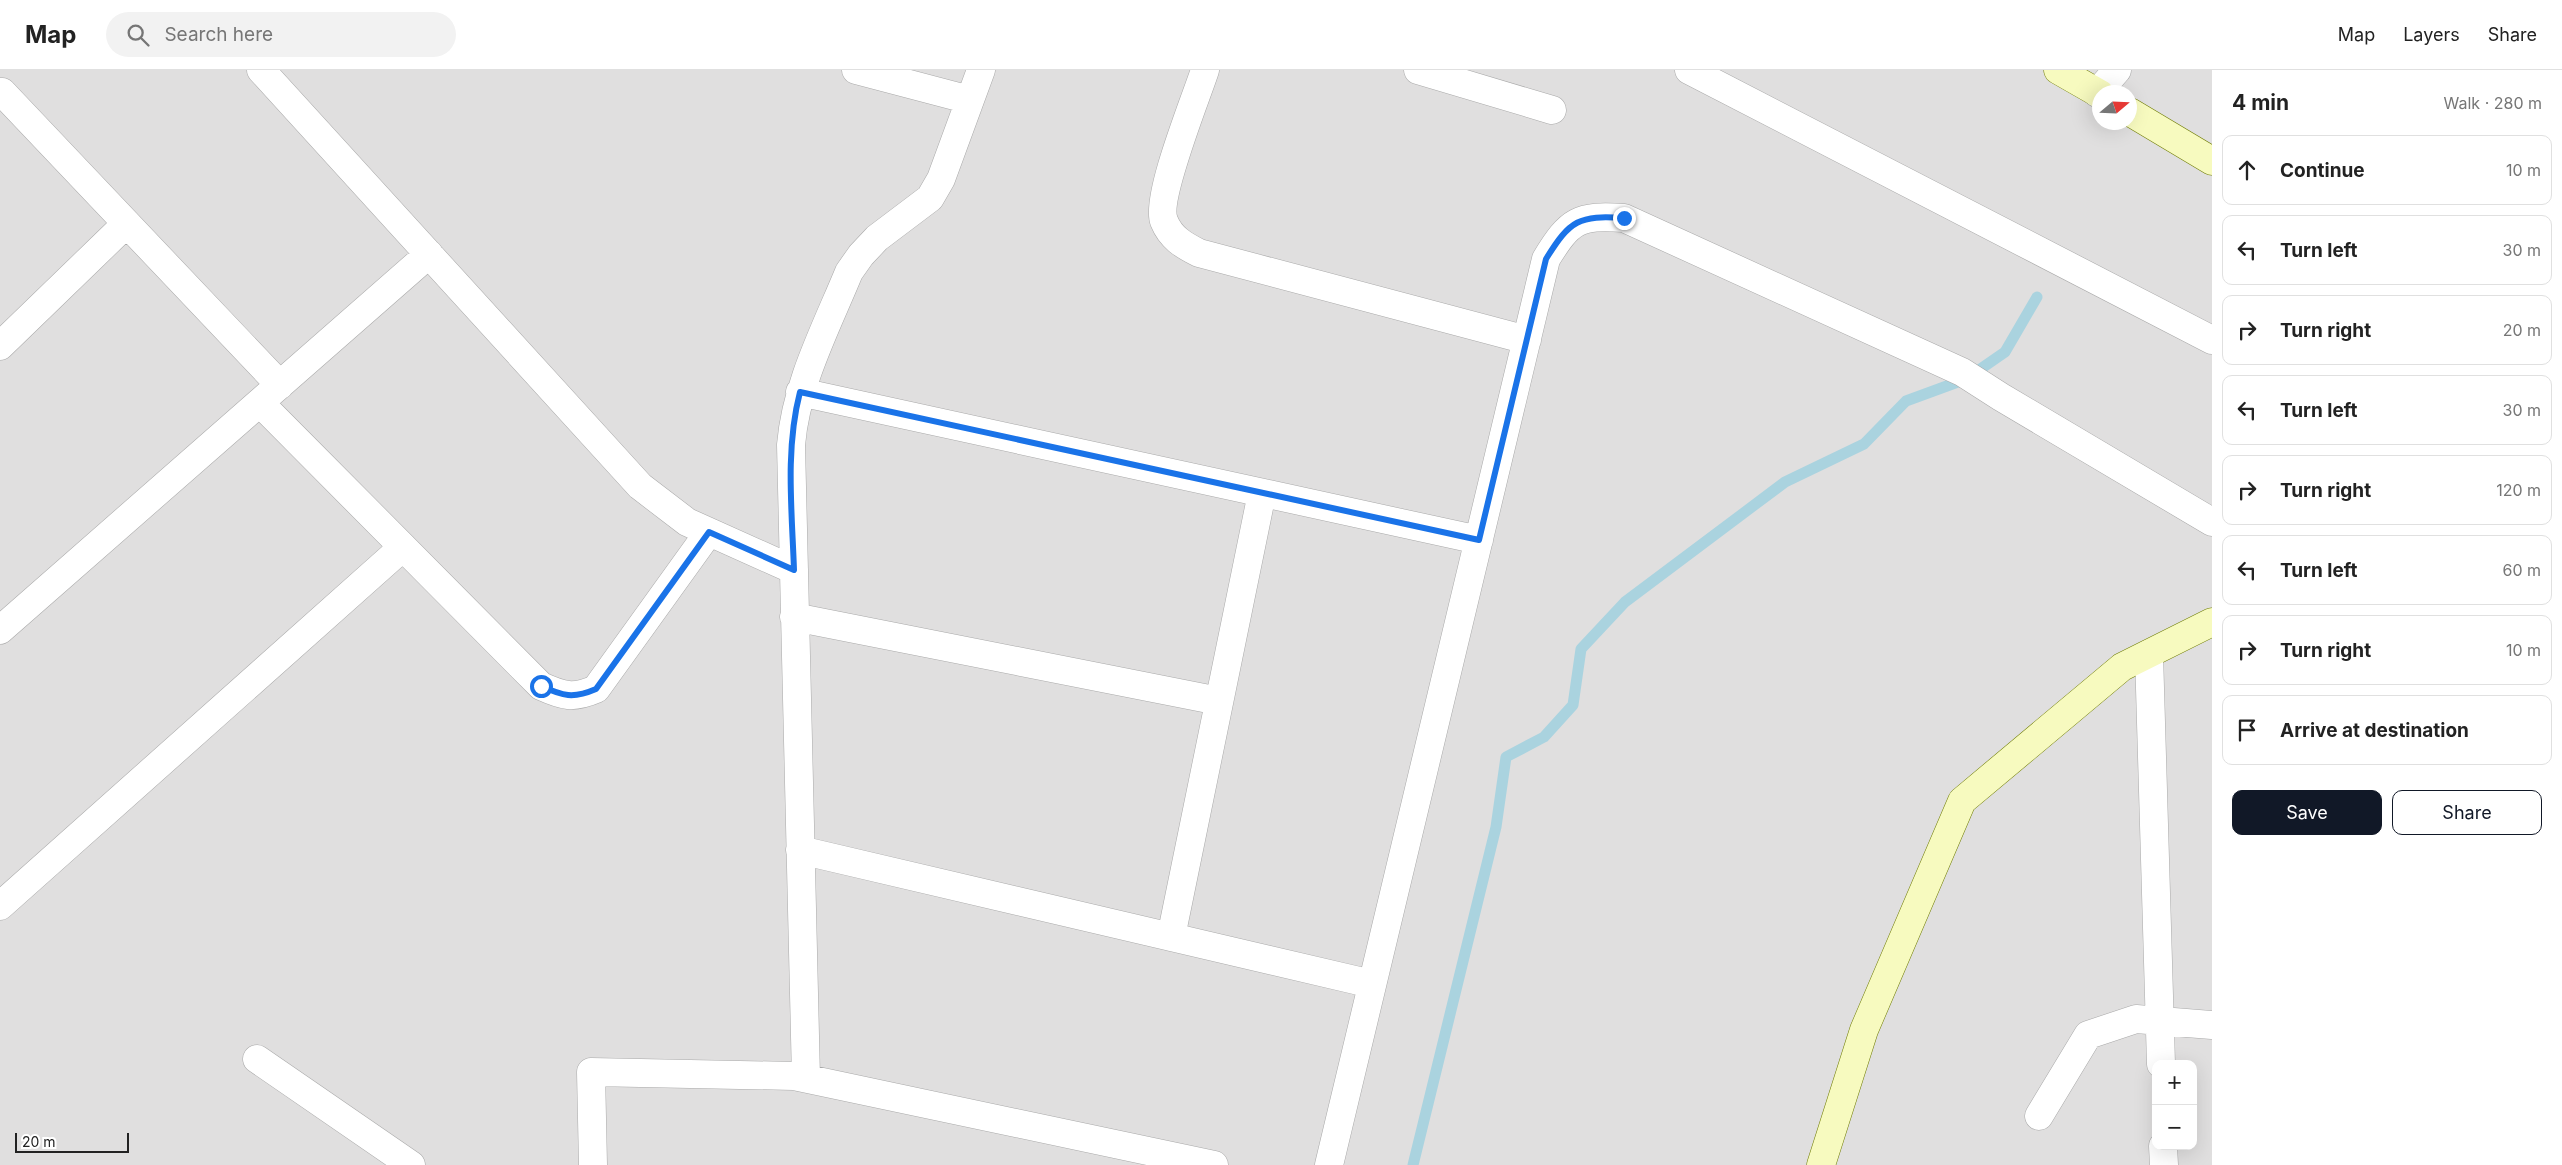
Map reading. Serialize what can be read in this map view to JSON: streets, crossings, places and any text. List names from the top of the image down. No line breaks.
{"scale_bar":"20 m","north":"right","page":{"header":"Map","search":"Search here","nav":["Map","Layers","Share"],"heading":["4 min","Walk · 280 m"],"list":[["Continue","10 m"],["Turn left","30 m"],["Turn right","20 m"],["Turn left","30 m"],["Turn right","120 m"],["Turn left","60 m"],["Turn right","10 m"],"Arrive at destination"],"buttons":["Save","Share"],"map_buttons":["+","−"],"scale":"20 m"}}
